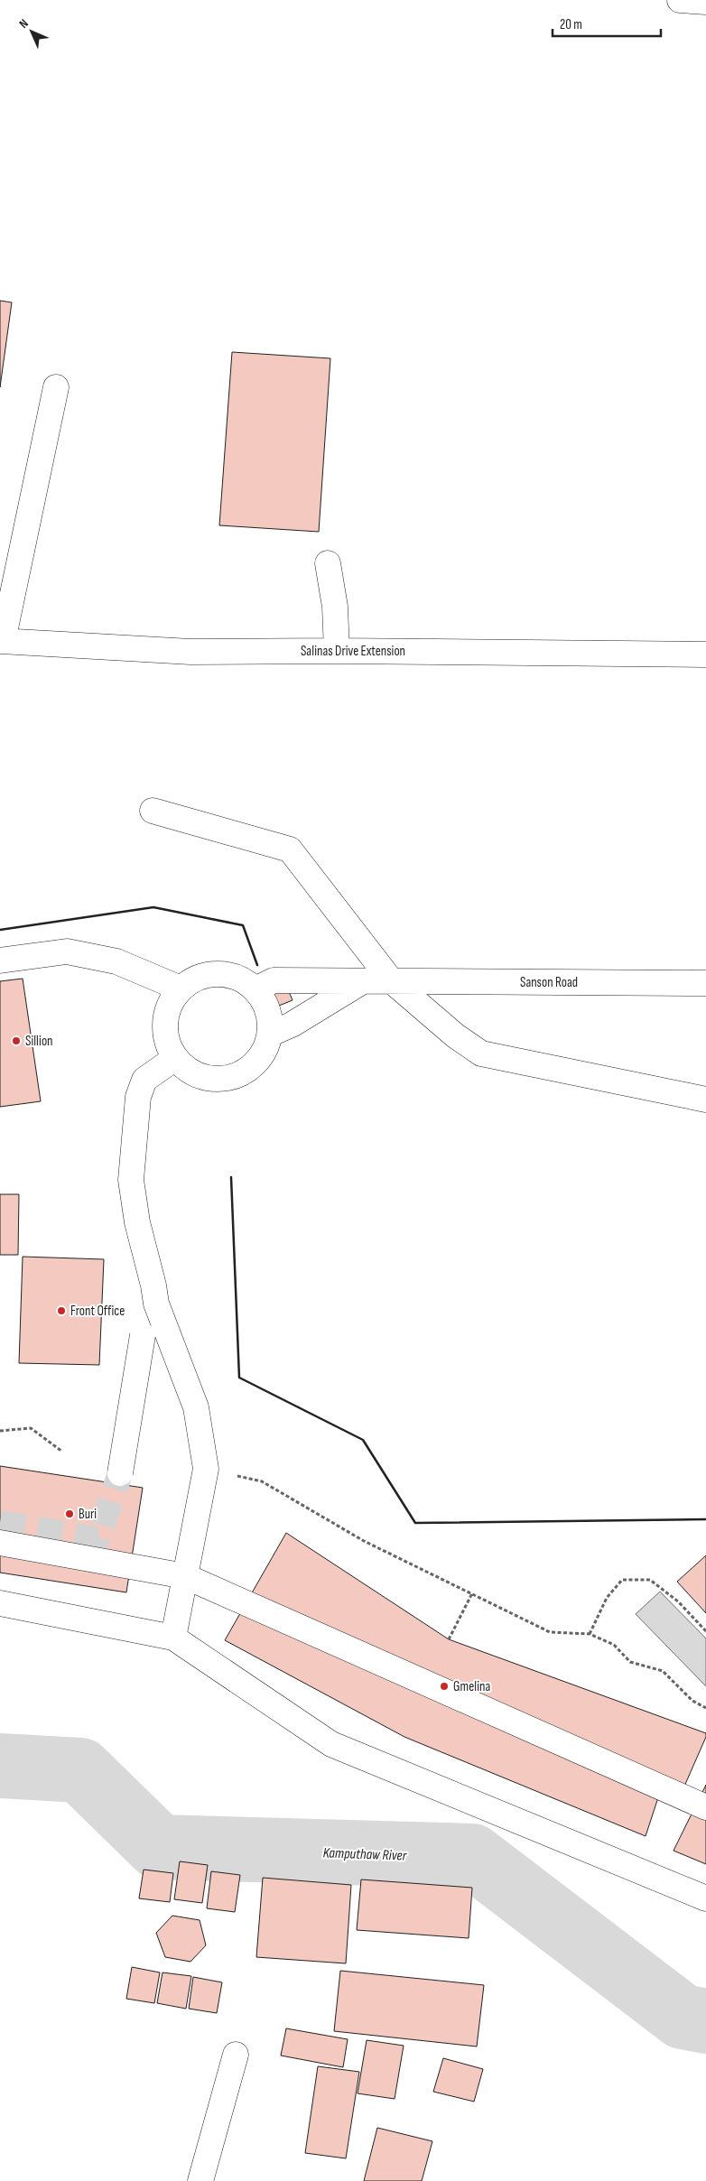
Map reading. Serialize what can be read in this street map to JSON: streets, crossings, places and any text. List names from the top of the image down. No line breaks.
{"streets":{"street":["Salinas Drive Extension","Sanson Road"]},"water":["Kamputhaw River"],"places":["Sillion","Front Office","Buri","Gmelina"],"scale_bar":"20 m","north":"top left"}
